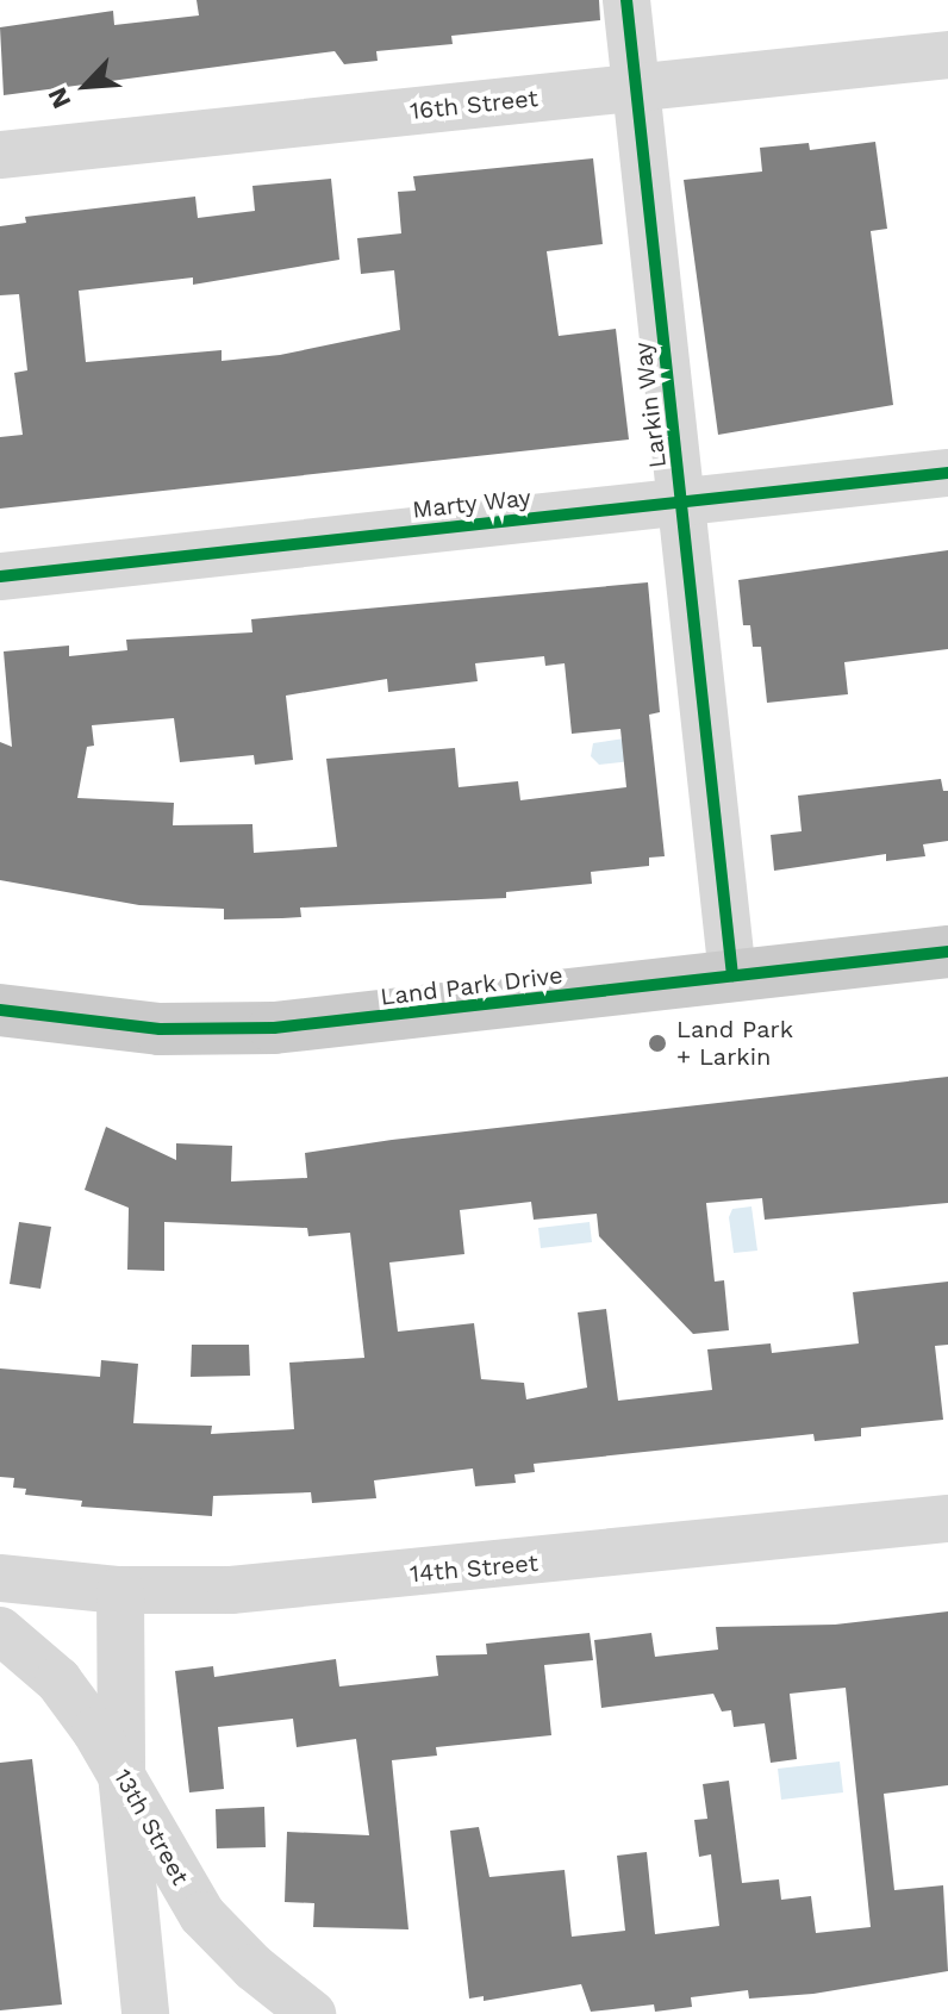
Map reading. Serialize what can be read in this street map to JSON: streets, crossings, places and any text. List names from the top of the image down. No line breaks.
{"streets":{"main road":["Land Park Drive"],"street":["16th Street","Larkin Way","Marty Way","14th Street","13th Street"]},"crossings":[["16th Street","Larkin Way"],["Larkin Way","Marty Way"],["Larkin Way","Land Park Drive"]],"places":["Land Park + Larkin"],"north":"bottom left"}
